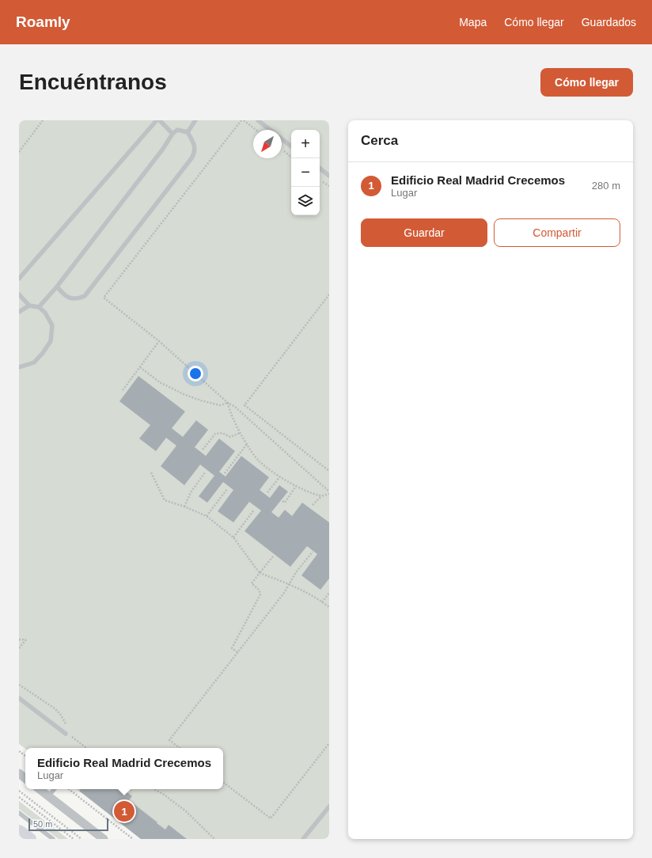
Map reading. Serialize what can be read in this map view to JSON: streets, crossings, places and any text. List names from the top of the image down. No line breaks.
{"scale_bar":"50 m","north":"bottom left","page":{"header":"Roamly","nav":["Mapa","Cómo llegar","Guardados"],"buttons":["Cómo llegar",["Guardar","Compartir"]],"title":"Encuéntranos","heading":"Cerca","map_buttons":["+","−"],"list":[{"mark":"1","name":"Edificio Real Madrid Crecemos","note":"Lugar","value":"280 m"}],"popup":["Edificio Real Madrid Crecemos","Lugar"],"pins":"1","scale":"50 m"}}
